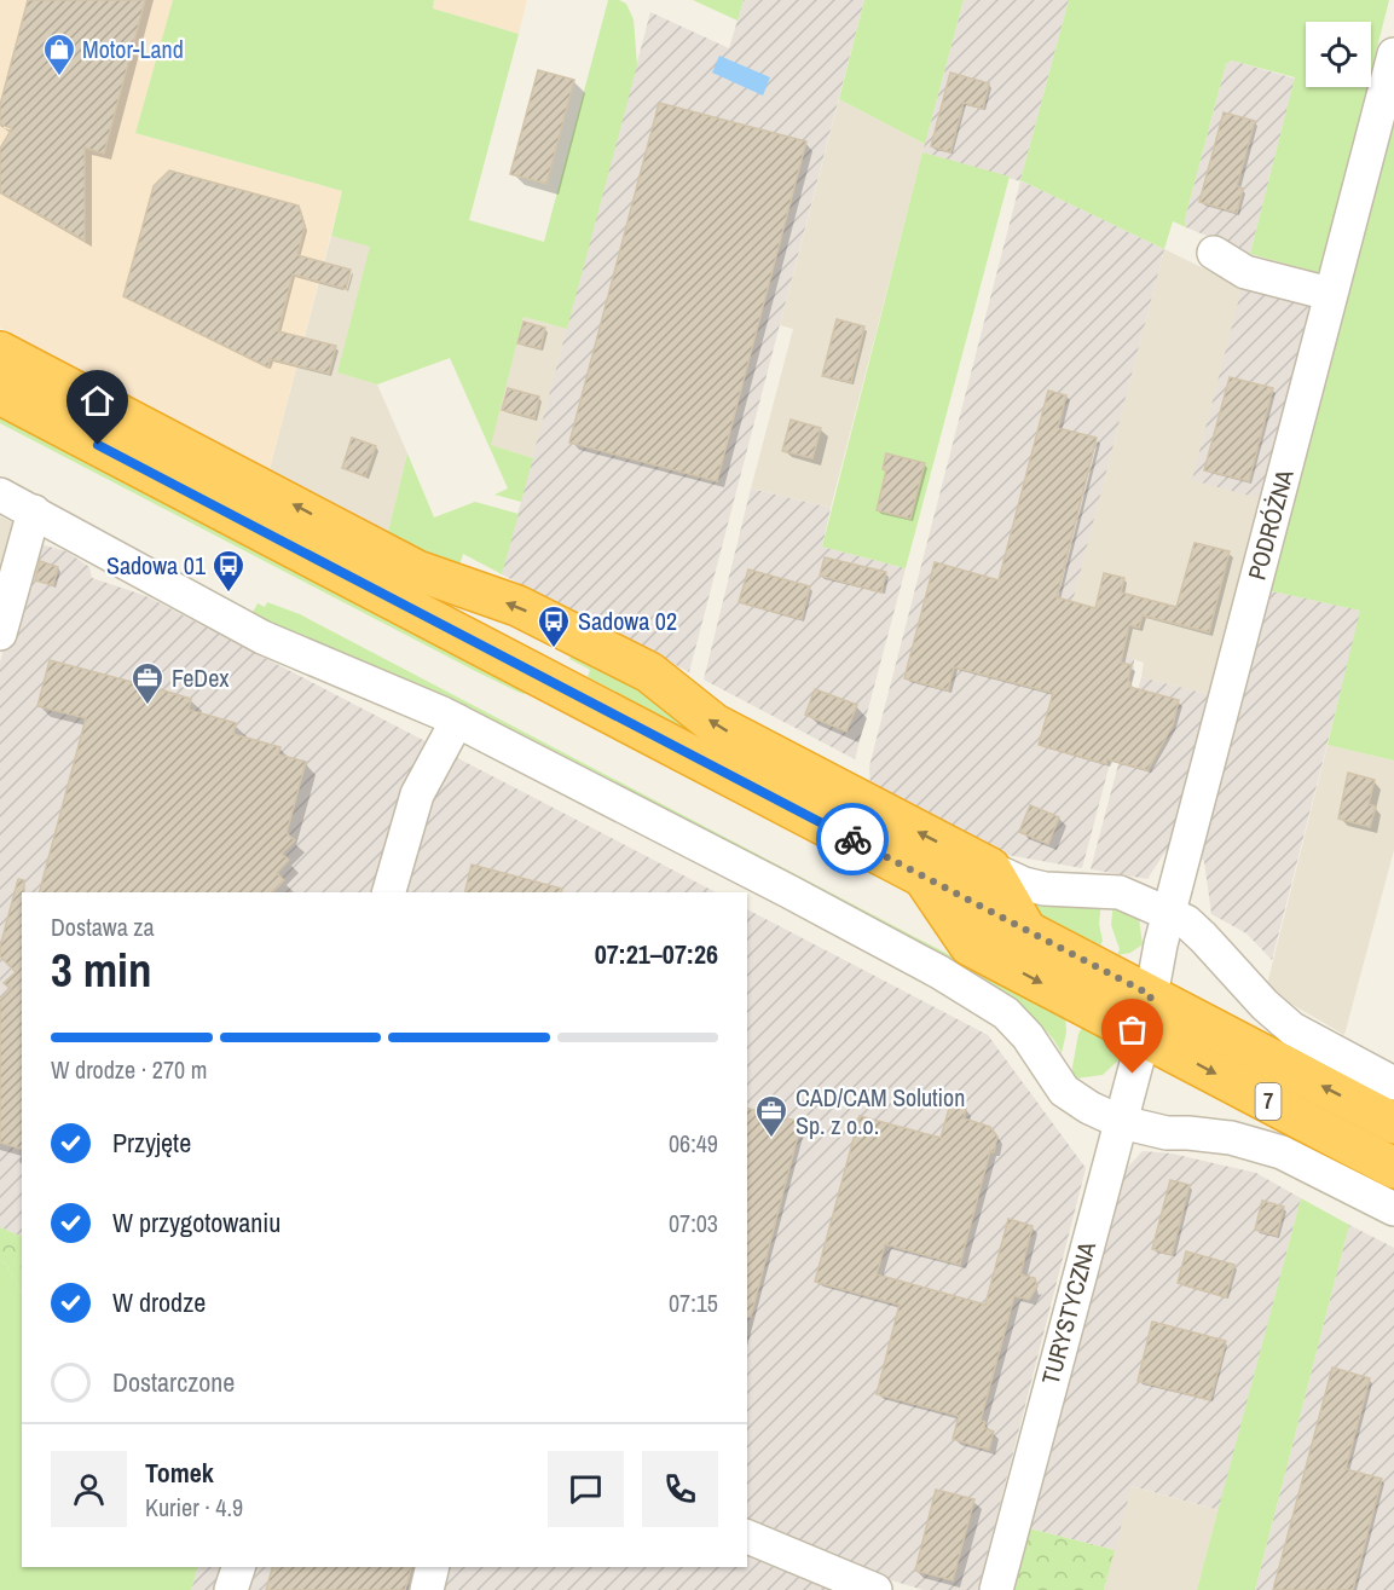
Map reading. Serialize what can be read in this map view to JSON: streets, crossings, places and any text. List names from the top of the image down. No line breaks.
{"streets":{"highway":["7"],"street":["PODRÓŻNA","TURYSTYCZNA"]},"crossings":[["PODRÓŻNA","7"],["PODRÓŻNA","TURYSTYCZNA"],["7","TURYSTYCZNA"]],"places":{"shop":["Motor-Land"],"bus stop":["Sadowa 01","Sadowa 02"],"office":["FeDex","CAD/CAM Solution Sp. z o.o."]},"page":{"heading":["3 min","Dostawa za","07:21–07:26"],"panel":["Tomek","Kurier · 4.9"],"bar":"W drodze · 270 m","list":[["Przyjęte","06:49"],["W przygotowaniu","07:03"],["W drodze","07:15"],"Dostarczone"]}}
